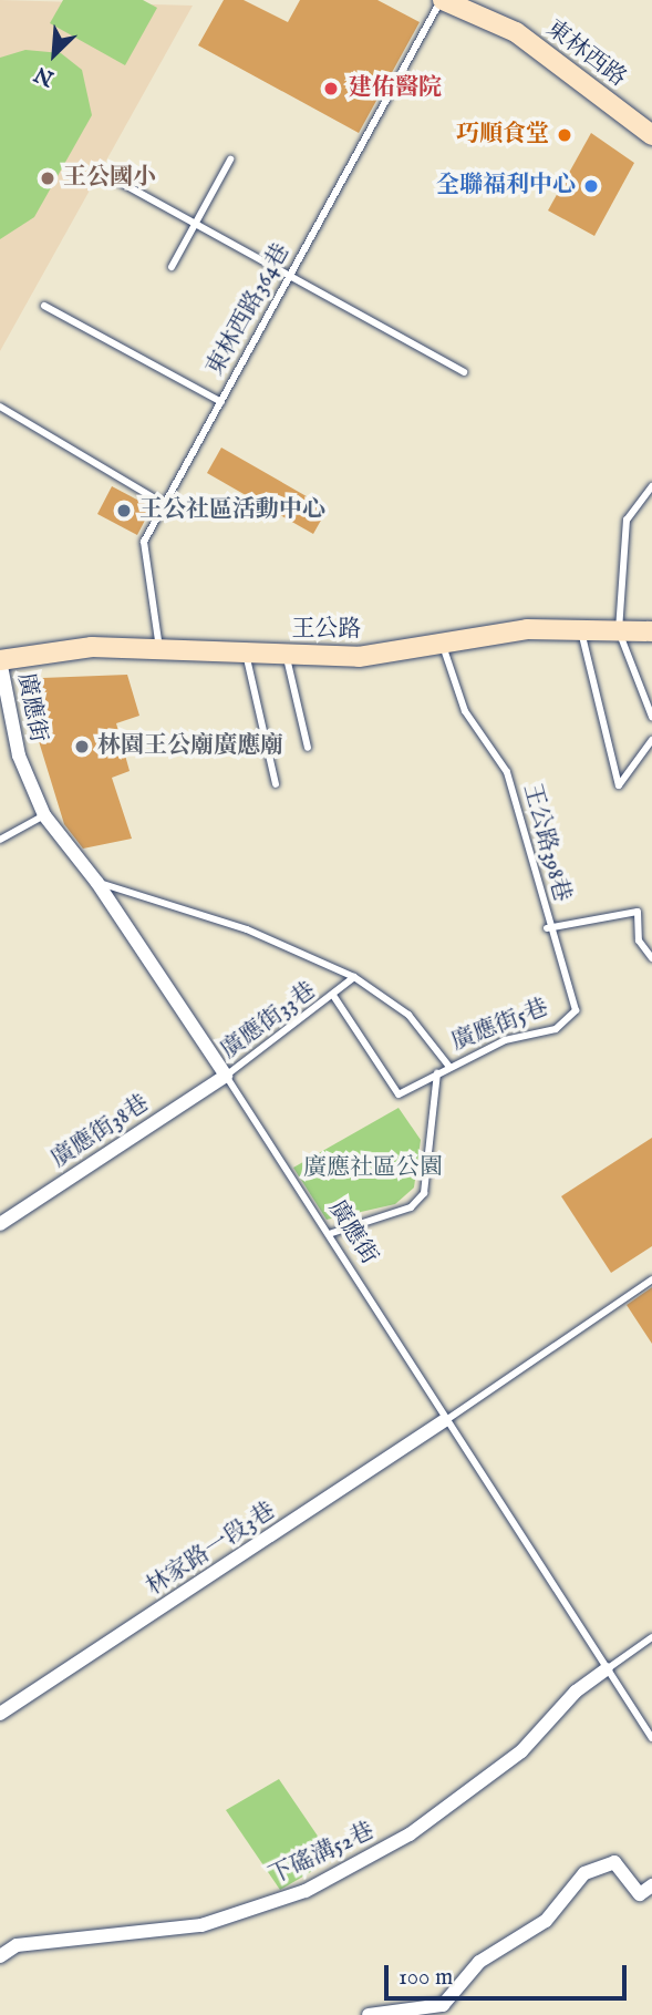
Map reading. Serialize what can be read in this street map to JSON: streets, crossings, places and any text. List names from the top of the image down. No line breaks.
{"streets":{"street":["東林西路","王公路","廣應街","廣應街38巷","林家路一段3巷","下磘溝52巷"],"lane":["東林西路364巷","王公路398巷","廣應街33巷","廣應街5巷"]},"crossings":[["東林西路","東林西路364巷"],["東林西路364巷","王公路"],["王公路","廣應街"],["王公路","王公路398巷"],["廣應街","廣應街33巷"],["廣應街","廣應街38巷"],["廣應街","林家路一段3巷"],["廣應街","下磘溝52巷"],["王公路398巷","廣應街5巷"],["廣應街33巷","廣應街5巷"],["廣應街33巷","廣應街38巷"]],"parks":["廣應社區公園"],"places":["建佑醫院","巧順食堂","王公國小","全聯福利中心","王公社區活動中心","林園王公廟廣應廟"],"scale_bar":"100 m","north":"bottom left"}
